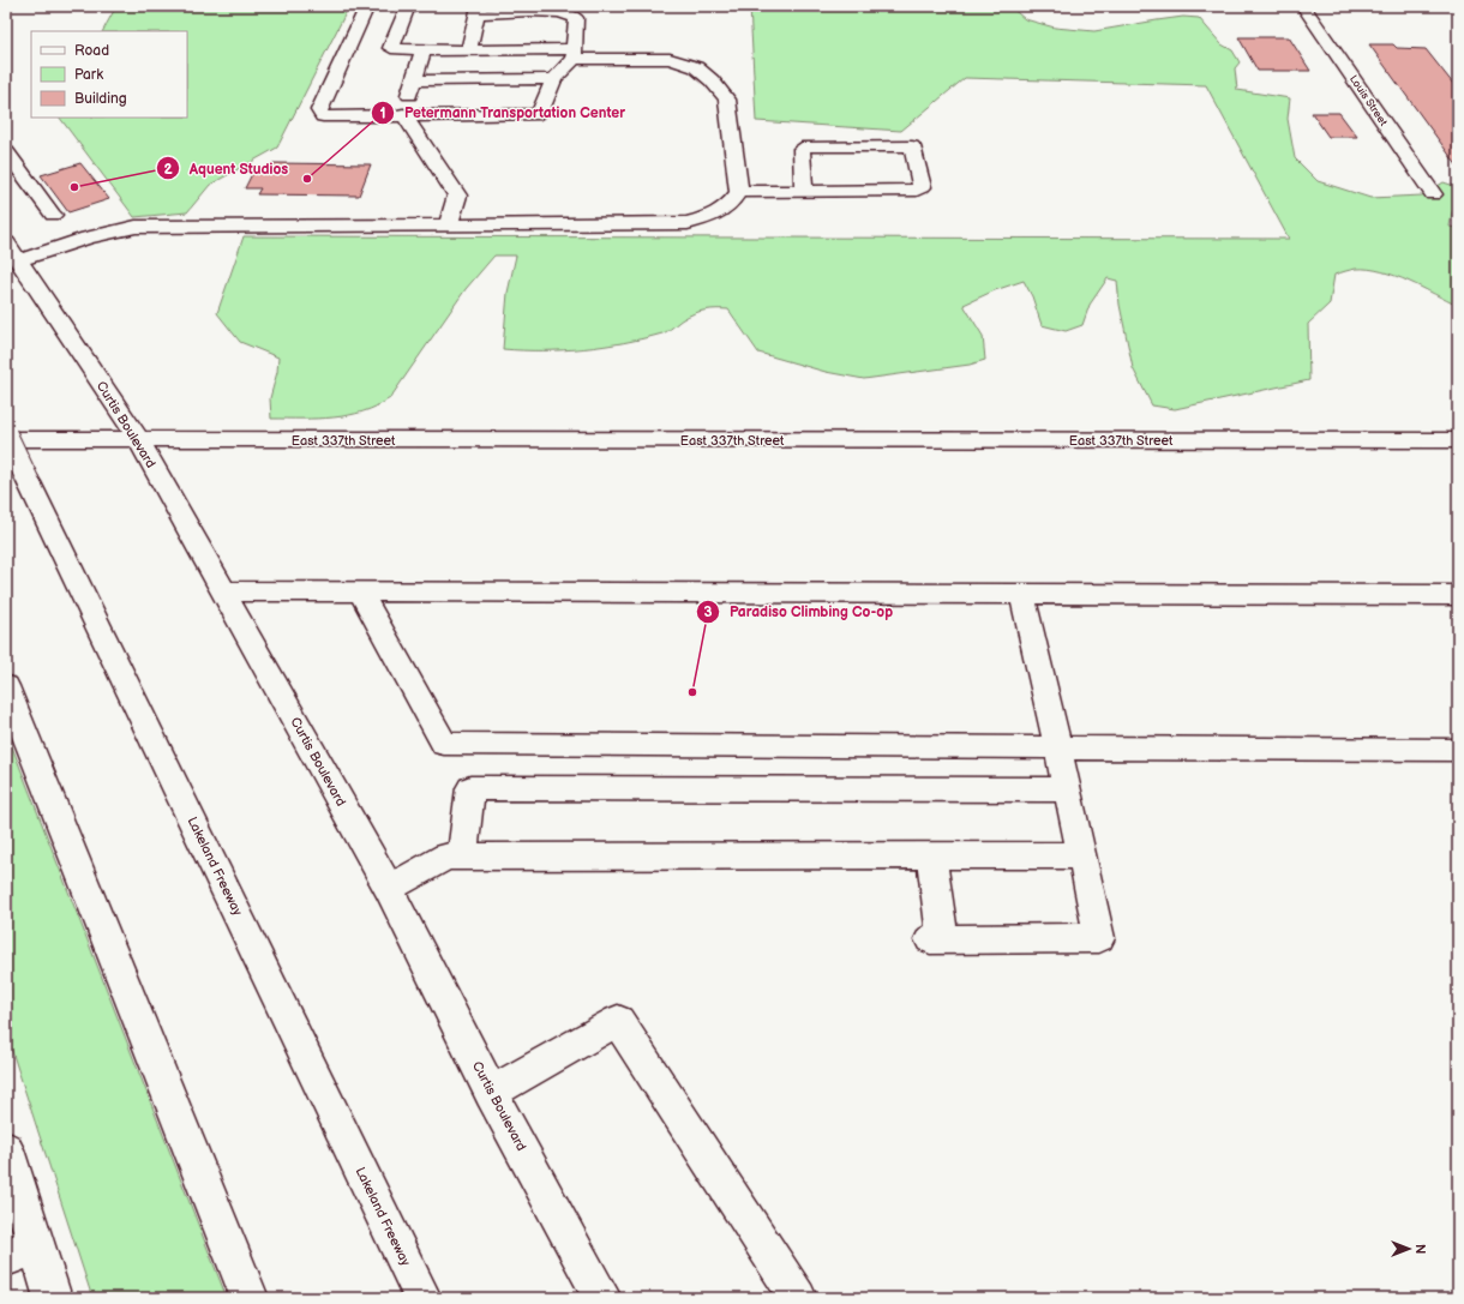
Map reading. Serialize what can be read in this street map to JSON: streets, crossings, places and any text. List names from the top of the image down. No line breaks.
{"streets":{"main road":["Louis Street","Curtis Boulevard","East 337th Street","Lakeland Freeway"]},"crossings":[["Curtis Boulevard","East 337th Street"]],"places":["Petermann Transportation Center","Aquent Studios","Paradiso Climbing Co-op"],"legend":["Road","Park","Building"],"north":"right"}
